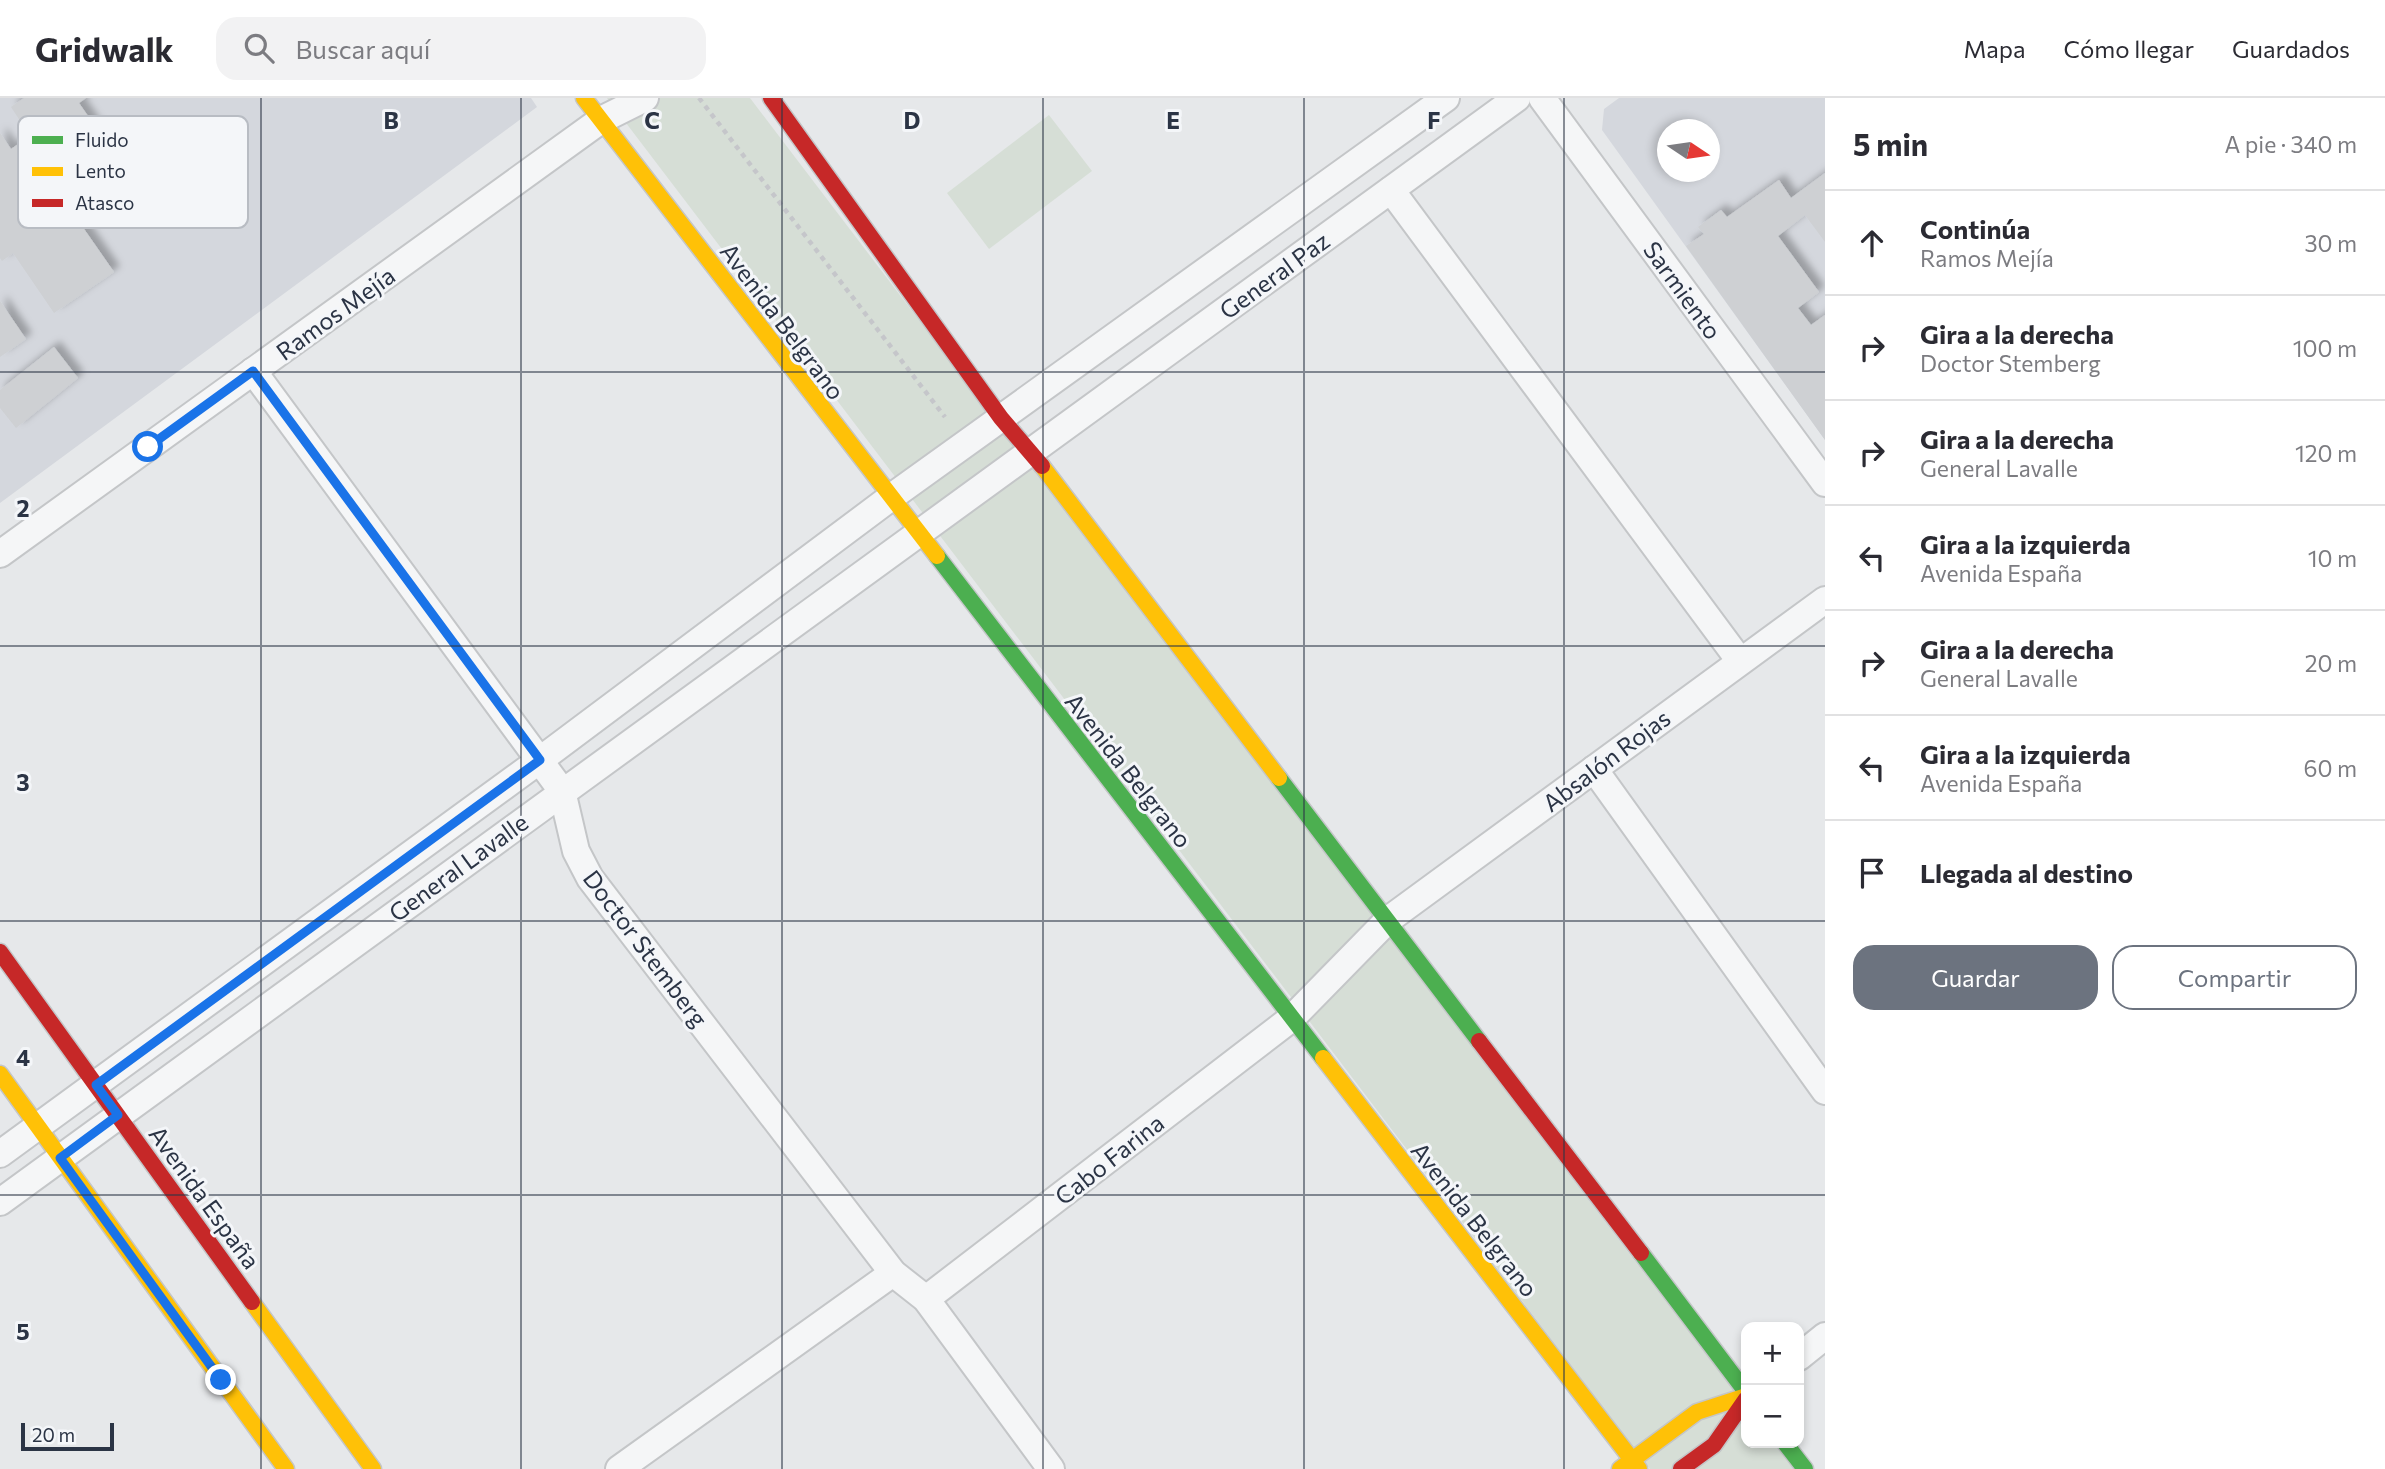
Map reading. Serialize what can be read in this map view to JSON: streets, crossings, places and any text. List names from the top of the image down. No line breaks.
{"streets":{"street":["General Paz","Sarmiento","Ramos Mejía","Avenida Belgrano","Absalón Rojas","General Lavalle","Doctor Stemberg","Cabo Farina","Avenida España"]},"crossings":[["General Paz","Avenida Belgrano"],["General Paz","General Lavalle"],["Ramos Mejía","Avenida Belgrano"],["Ramos Mejía","Doctor Stemberg"],["Avenida Belgrano","Absalón Rojas"],["Avenida Belgrano","General Lavalle"],["Avenida Belgrano","Cabo Farina"],["Absalón Rojas","Cabo Farina"],["General Lavalle","Doctor Stemberg"],["General Lavalle","Avenida España"],["Doctor Stemberg","Cabo Farina"]],"legend":["Fluido","Lento","Atasco"],"scale_bar":"20 m","north":"right","page":{"header":"Gridwalk","search":"Buscar aquí","nav":["Mapa","Cómo llegar","Guardados"],"heading":["5 min","A pie · 340 m"],"list":[["Continúa","Ramos Mejía","30 m"],["Gira a la derecha","Doctor Stemberg","100 m"],["Gira a la derecha","General Lavalle","120 m"],["Gira a la izquierda","Avenida España","10 m"],["Gira a la derecha","General Lavalle","20 m"],["Gira a la izquierda","Avenida España","60 m"],"Llegada al destino"],"buttons":["Guardar","Compartir"],"map_buttons":["+","−"],"scale":"20 m"},"grid":{"columns":["B","C","D","E","F"],"rows":["2","3","4","5"]}}
